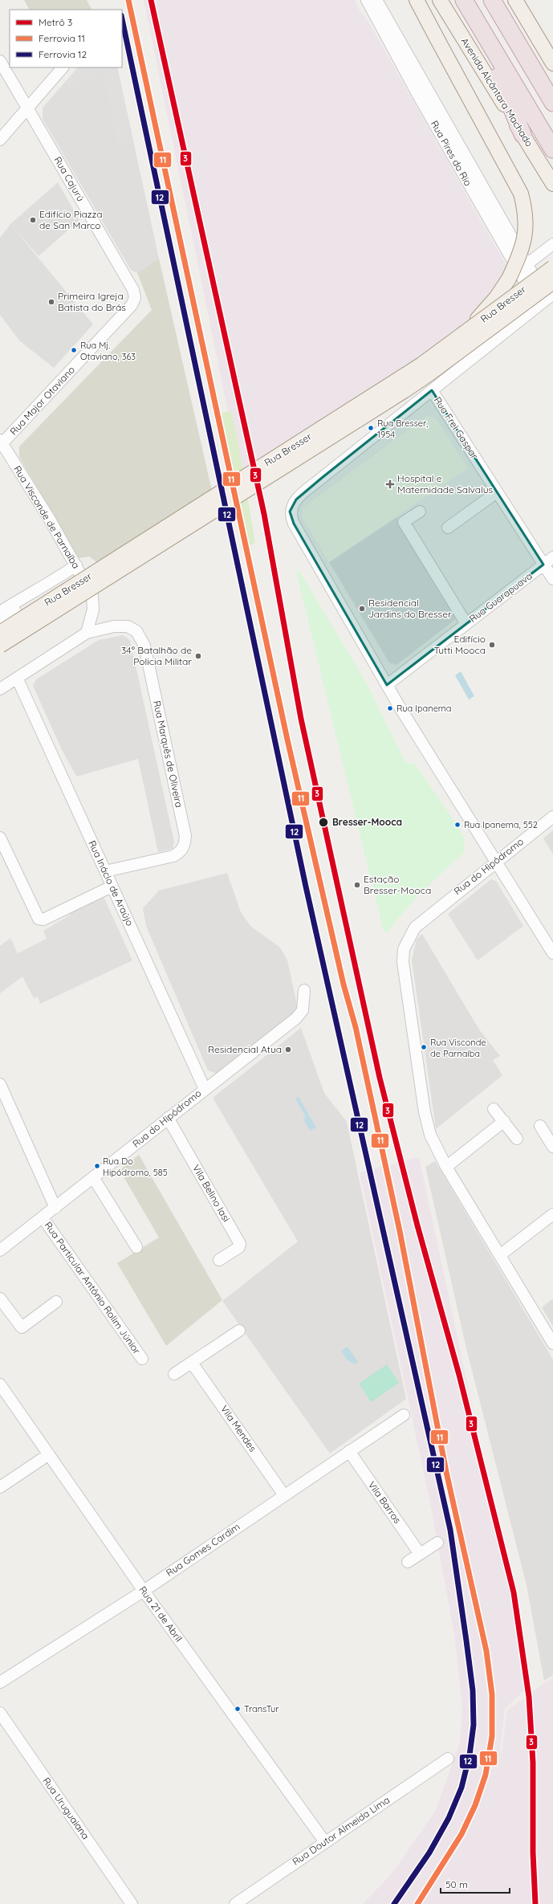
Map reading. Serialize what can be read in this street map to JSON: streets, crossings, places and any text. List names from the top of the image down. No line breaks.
{"streets":{"highway":["Avenida Alcântara Machado"],"main road":["Rua Bresser"],"street":["Rua Pires do Rio","Rua Cajurú","Rua Major Otaviano","Rua Frei Gaspar","Rua Visconde de Parnaíba","Rua Guarapuava","Rua Marquês de Oliveira","Rua do Hipódromo","Rua Inácio de Araújo","Vila Belino Iasi","Rua Particular Antônio Rolim Júnior","Vila Mendes","Vila Barros","Rua Gomes Cardim","Rua 21 de Abril","Rua Uruguaiana","Rua Doutor Almeida Lima"]},"crossings":[["Rua Pires do Rio","Rua Bresser"],["Rua Cajurú","Rua Major Otaviano"],["Rua Major Otaviano","Rua Visconde de Parnaíba"],["Rua Frei Gaspar","Rua Guarapuava"],["Rua Visconde de Parnaíba","Rua Marquês de Oliveira"],["Rua Marquês de Oliveira","Rua Inácio de Araújo"],["Rua do Hipódromo","Rua Inácio de Araújo"],["Rua do Hipódromo","Vila Belino Iasi"],["Rua do Hipódromo","Rua Particular Antônio Rolim Júnior"],["Vila Mendes","Rua Gomes Cardim"],["Vila Barros","Rua Gomes Cardim"],["Rua Gomes Cardim","Rua 21 de Abril"],["Rua 21 de Abril","Rua Doutor Almeida Lima"]],"places":{"other":["Edifício Piazza de San Marco","Primeira Igreja Batista do Brás","Rua Mj. Otaviano, 363","Rua Bresser, 1954","Residencial Jardins do Bresser","Edifício Tutti Mooca","34º Batalhão de Policia Militar","Rua Ipanema","Bresser-Mooca","Rua Ipanema, 552","Estação Bresser-Mooca","Rua Visconde de Parnaíba","Residencial Atua","Rua Do Hipódromo, 585","TransTur"],"health":["Hospital e Maternidade Salvalus"]},"lines":["metro line 3","rail line 11","rail line 12"],"legend":["Metrô 3","Ferrovia 11","Ferrovia 12"],"scale_bar":"50 m"}
